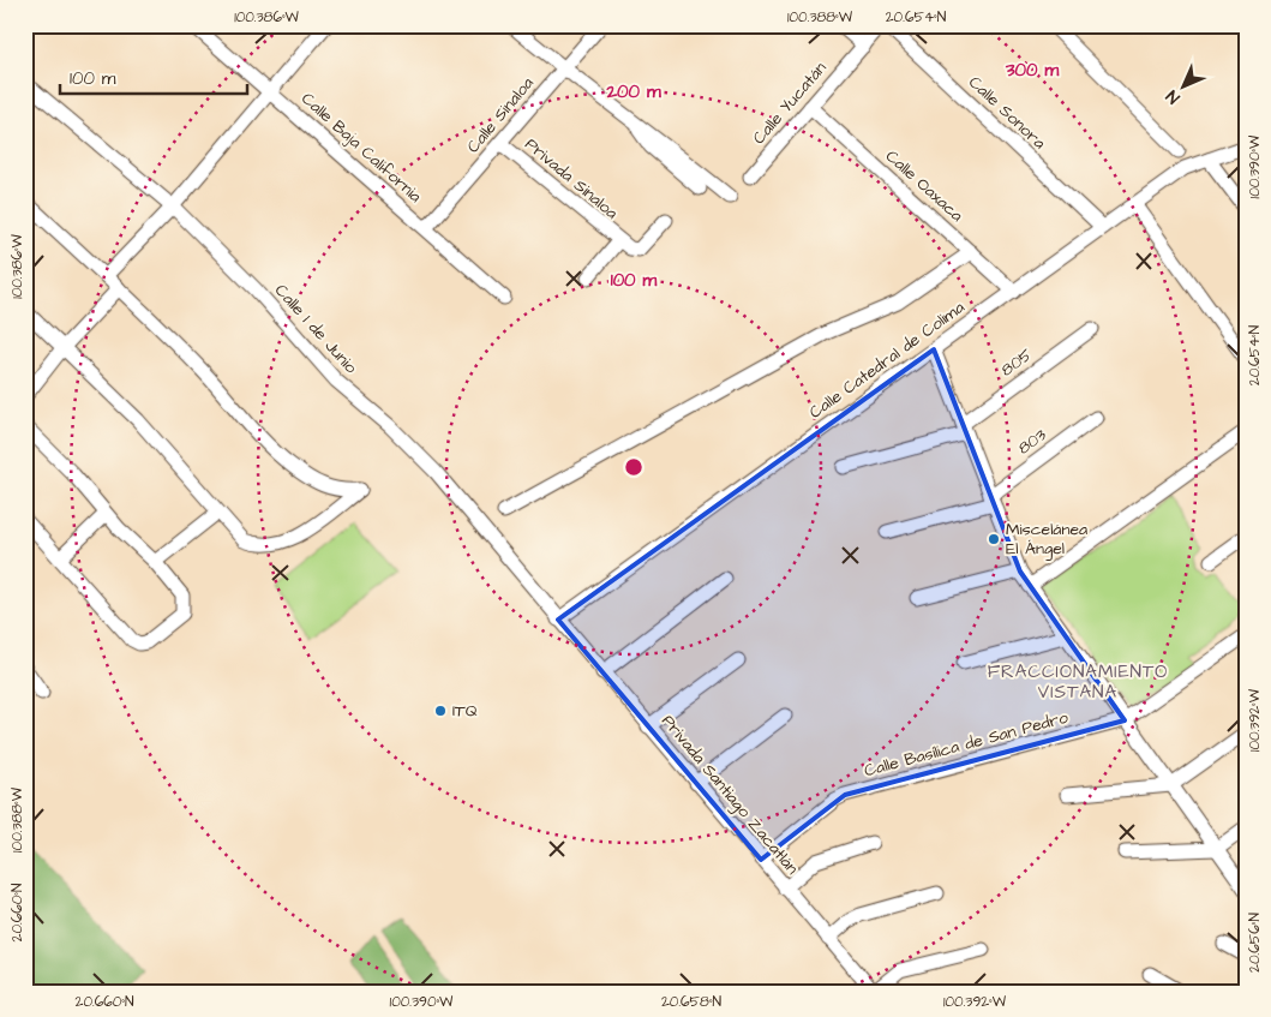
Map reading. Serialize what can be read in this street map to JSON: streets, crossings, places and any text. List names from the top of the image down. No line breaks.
{"streets":{"street":["Calle Yucatán","Calle Sonora","Calle Sinaloa","Calle Baja California","Privada Sinaloa","Calle Oaxaca","Calle 1 de Junio","Calle Catedral de Colima","805","803","Calle Basílica de San Pedro","Privada Santiago Zacatlán"]},"crossings":[["Calle Yucatán","Calle Oaxaca"],["Calle Sonora","Calle Catedral de Colima"],["Calle Sinaloa","Calle Baja California"],["Calle Sinaloa","Privada Sinaloa"],["Calle Oaxaca","Calle Catedral de Colima"],["Calle 1 de Junio","Calle Catedral de Colima"],["Calle 1 de Junio","Privada Santiago Zacatlán"],["Calle Catedral de Colima","Privada Santiago Zacatlán"],["Calle Basílica de San Pedro","Privada Santiago Zacatlán"]],"districts":["FRACCIONAMIENTO VISTANA"],"places":["Miscelánea El Ángel","ITQ"],"scale_bar":"100 m","north":"bottom left","coordinates":["100.386°W","100.388°W","20.654°N","100.390°W","100.392°W","20.660°N","20.656°N","20.658°N"],"rings":["300 m","200 m","100 m"]}
